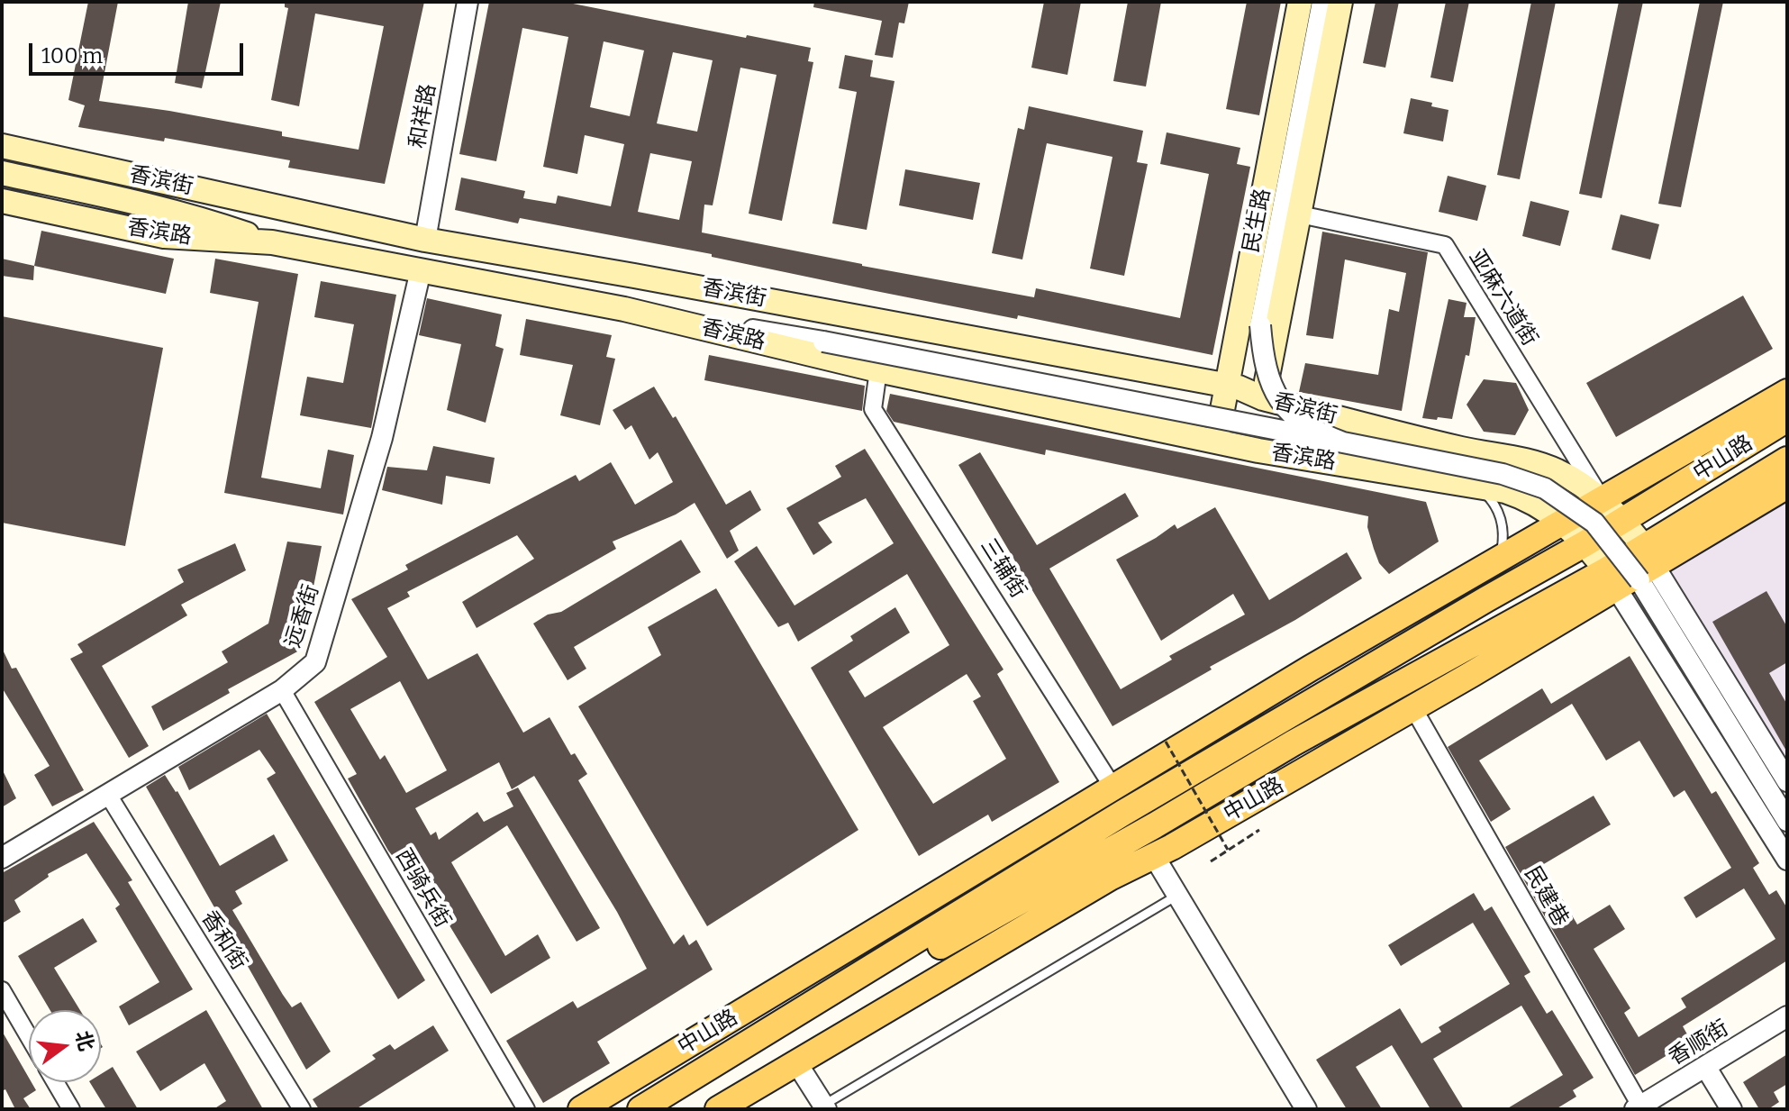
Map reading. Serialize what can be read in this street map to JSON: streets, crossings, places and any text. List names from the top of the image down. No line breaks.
{"streets":{"main road":["香滨街","民生路","香滨路","中山路"],"street":["和祥路","亚麻六道街","三辅街","远香街","西骑兵街","民建巷","香和街","香顺街"]},"crossings":[["和祥路","香滨街"],["香滨街","民生路"],["香滨街","亚麻六道街"],["香滨街","中山路"],["民生路","香滨路"],["民生路","亚麻六道街"],["香滨路","中山路"],["香滨路","三辅街"],["香滨路","远香街"],["中山路","民建巷"],["远香街","西骑兵街"],["远香街","香和街"],["民建巷","香顺街"]],"scale_bar":"100 m","north":"right"}
